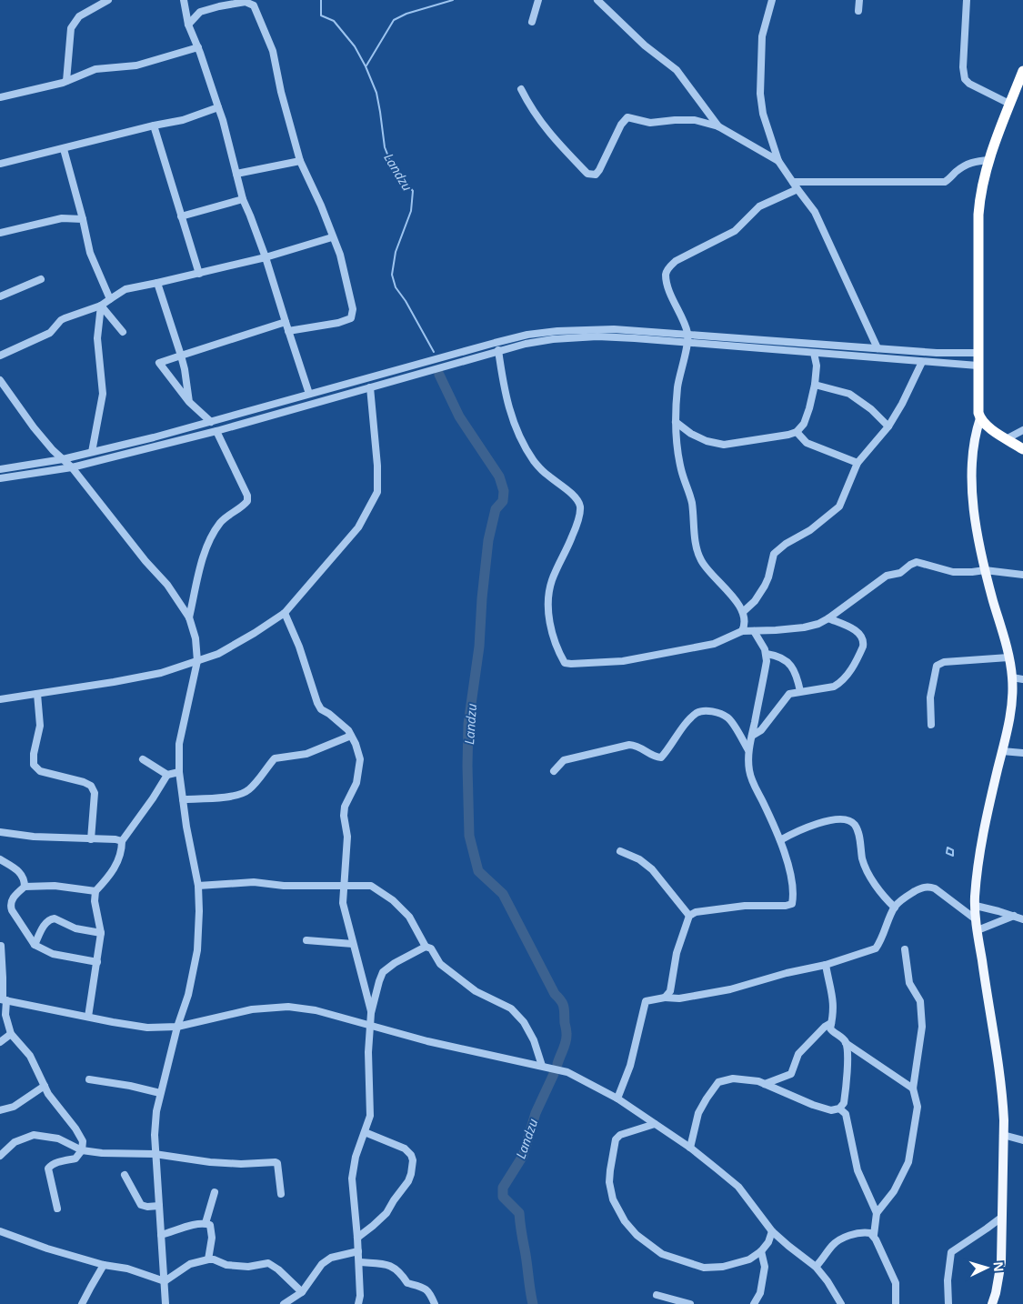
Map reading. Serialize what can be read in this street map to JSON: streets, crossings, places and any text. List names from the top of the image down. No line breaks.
{"water":["Landzu"],"north":"right"}
